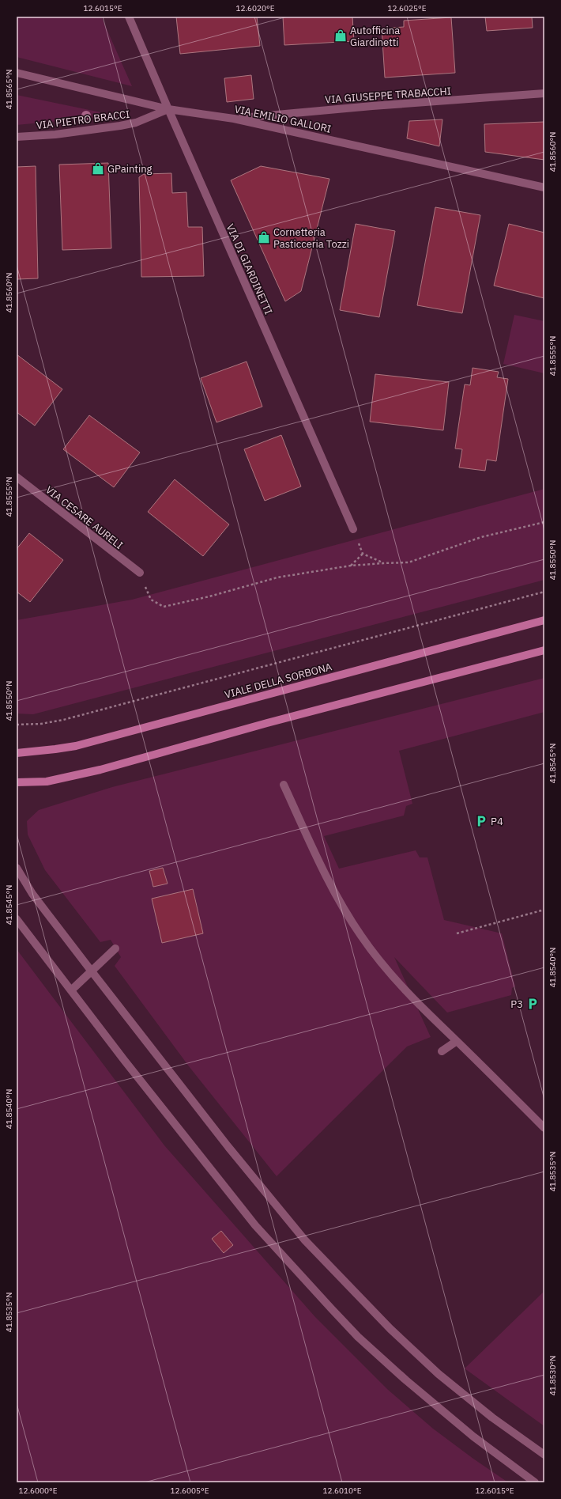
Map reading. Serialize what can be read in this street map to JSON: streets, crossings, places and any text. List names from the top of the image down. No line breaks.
{"streets":{"street":["VIA GIUSEPPE TRABACCHI","VIA EMILIO GALLORI","VIA PIETRO BRACCI","VIA DI GIARDINETTI","VIA CESARE AURELI","VIALE DELLA SORBONA"]},"crossings":[["VIA GIUSEPPE TRABACCHI","VIA EMILIO GALLORI"],["VIA EMILIO GALLORI","VIA PIETRO BRACCI"],["VIA EMILIO GALLORI","VIA DI GIARDINETTI"],["VIA PIETRO BRACCI","VIA DI GIARDINETTI"]],"places":{"shop":["Autofficina Giardinetti","GPainting","Cornetteria Pasticceria Tozzi"],"parking":["P4","P3"]},"coordinates":["12.6015°E","12.6020°E","12.6025°E","41.8565°N","41.8560°N","41.8555°N","41.8550°N","41.8545°N","41.8540°N","41.8535°N","41.8530°N","12.6000°E","12.6005°E","12.6010°E"]}
